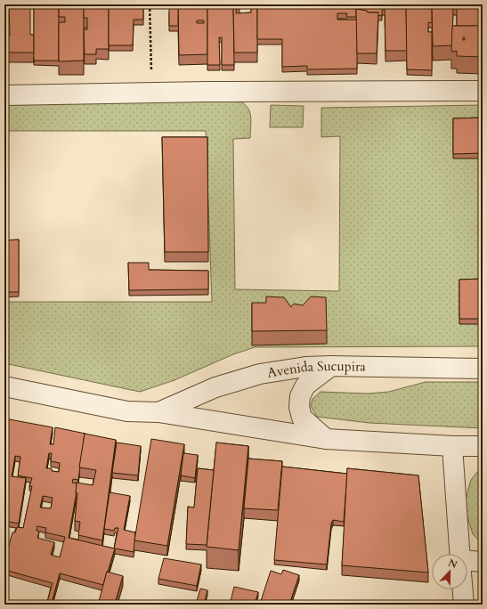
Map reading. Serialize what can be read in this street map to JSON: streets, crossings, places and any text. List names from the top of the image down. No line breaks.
{"streets":{"street":["Avenida Sucupira"]},"north":"top"}
